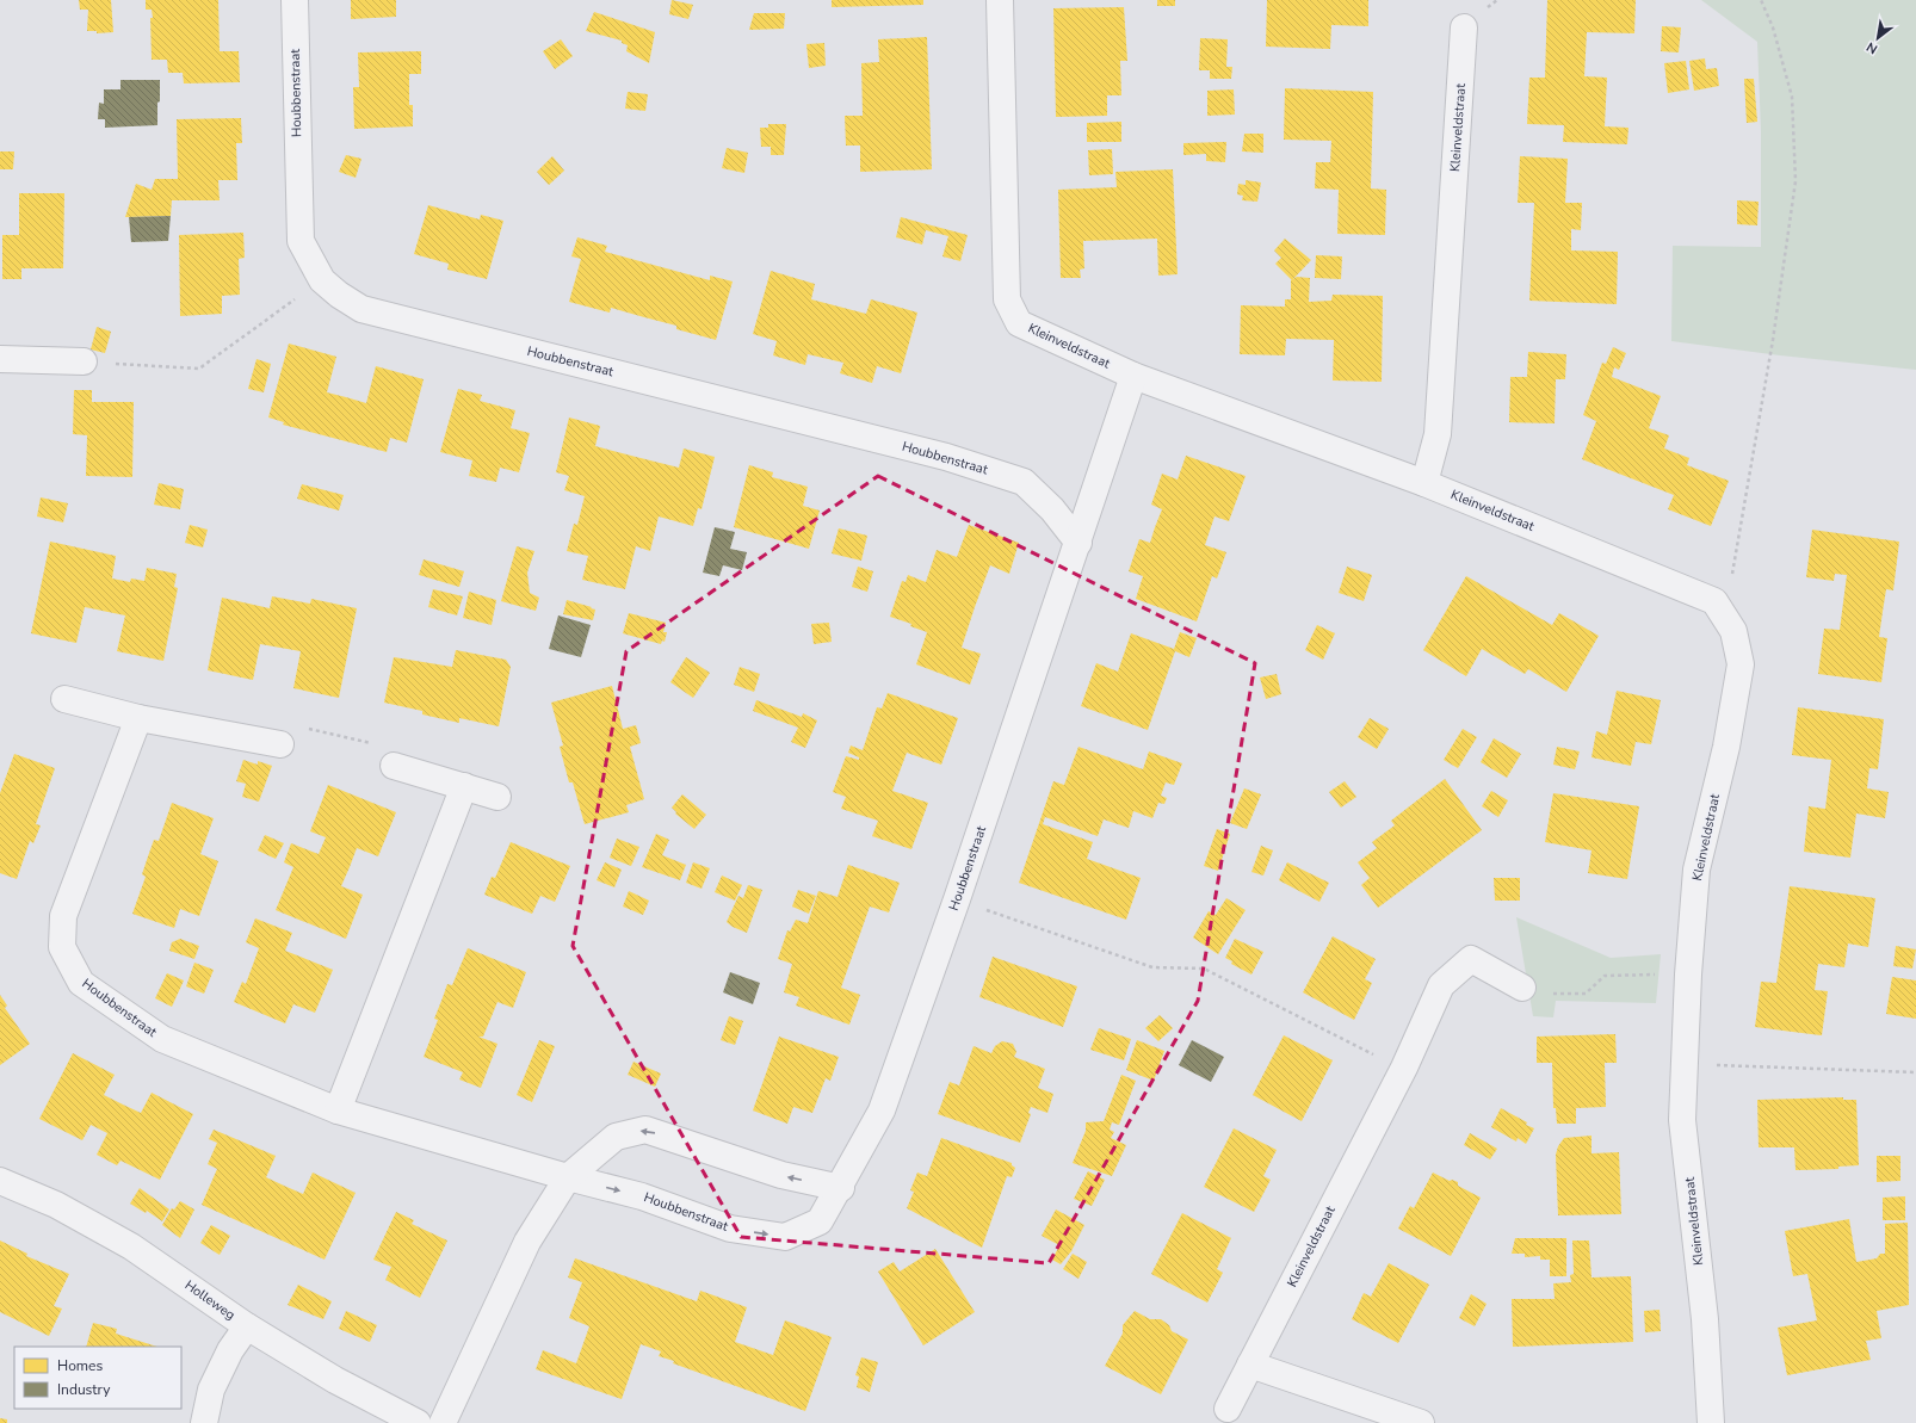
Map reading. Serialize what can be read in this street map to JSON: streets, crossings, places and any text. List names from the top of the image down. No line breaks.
{"streets":{"street":["Houbbenstraat","Kleinveldstraat","Holleweg"]},"crossings":[["Houbbenstraat","Kleinveldstraat"]],"legend":["Homes","Industry"],"north":"bottom left"}
